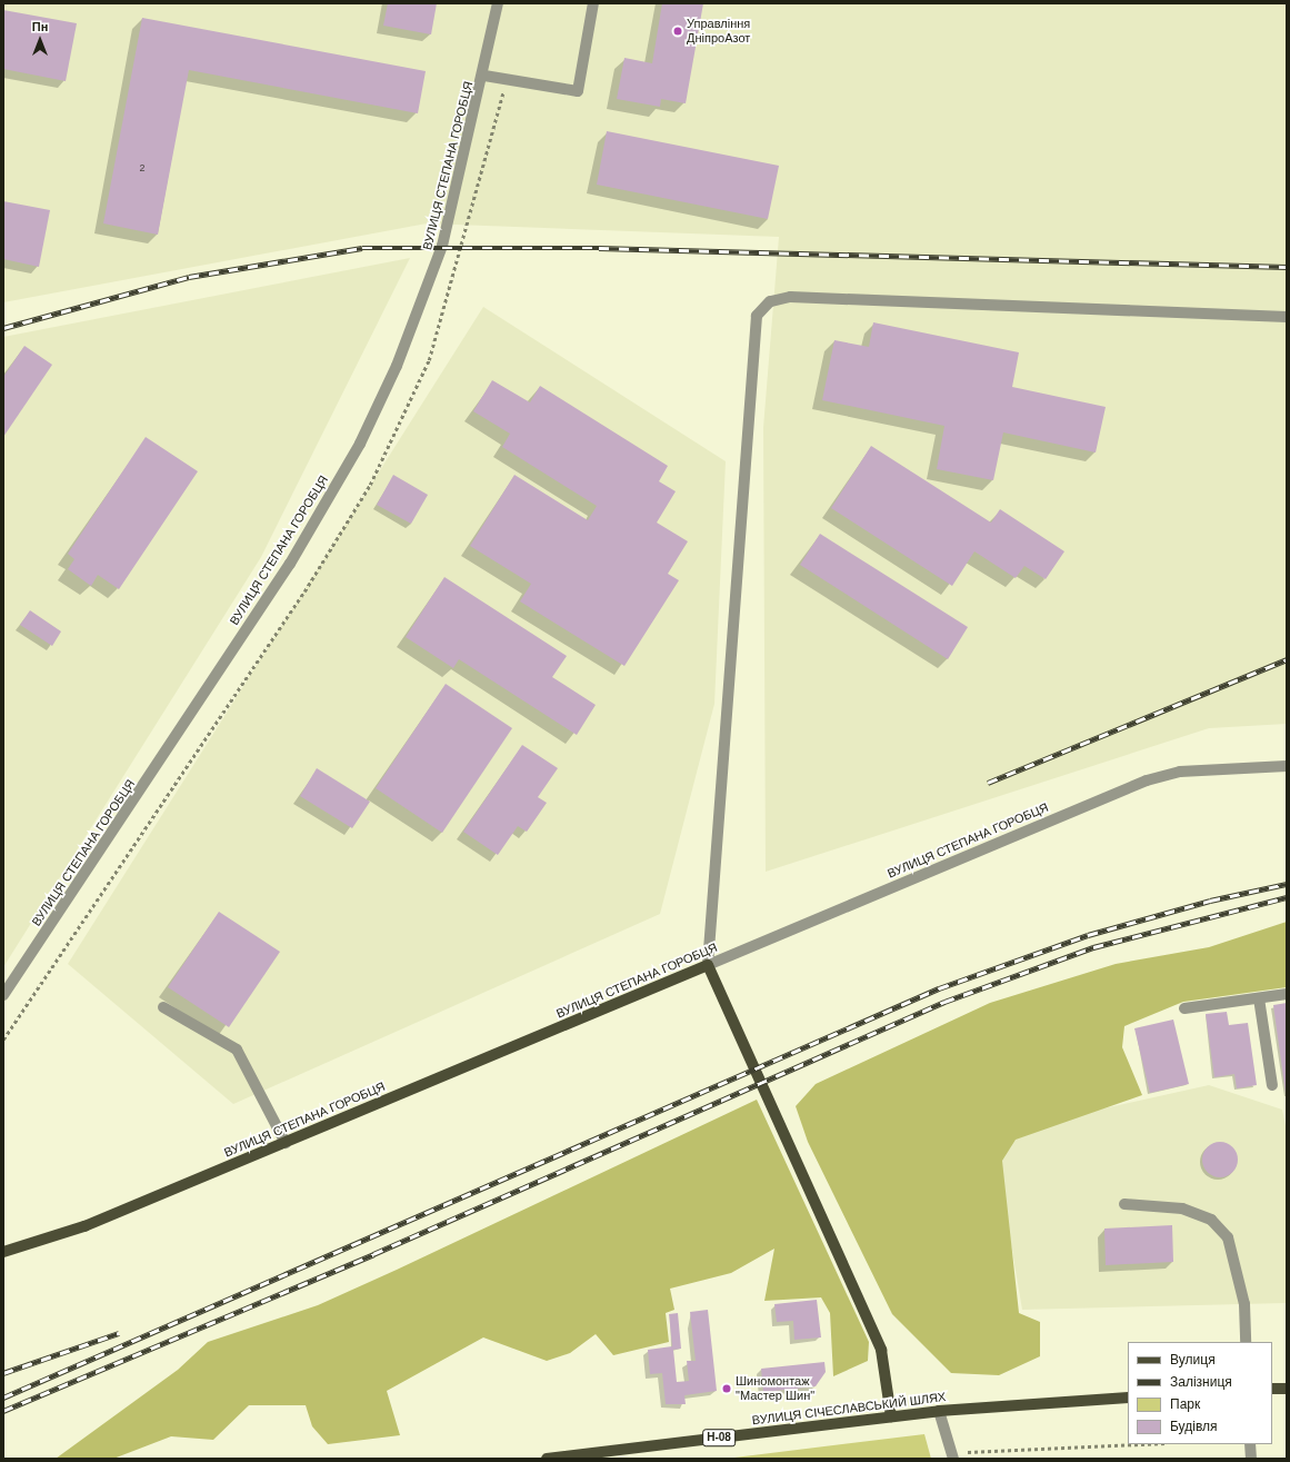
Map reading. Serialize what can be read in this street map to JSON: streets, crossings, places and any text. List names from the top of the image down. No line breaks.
{"streets":{"main road":["ВУЛИЦЯ СТЕПАНА ГОРОБЦЯ","ВУЛИЦЯ СІЧЕСЛАВСЬКИЙ ШЛЯХ","Н-08"]},"places":["Управління ДніпроАзот","Шиномонтаж \"Мастер Шин\""],"house_numbers":["2"],"legend":["Вулиця","Залізниця","Парк","Будівля"],"north":"top"}
